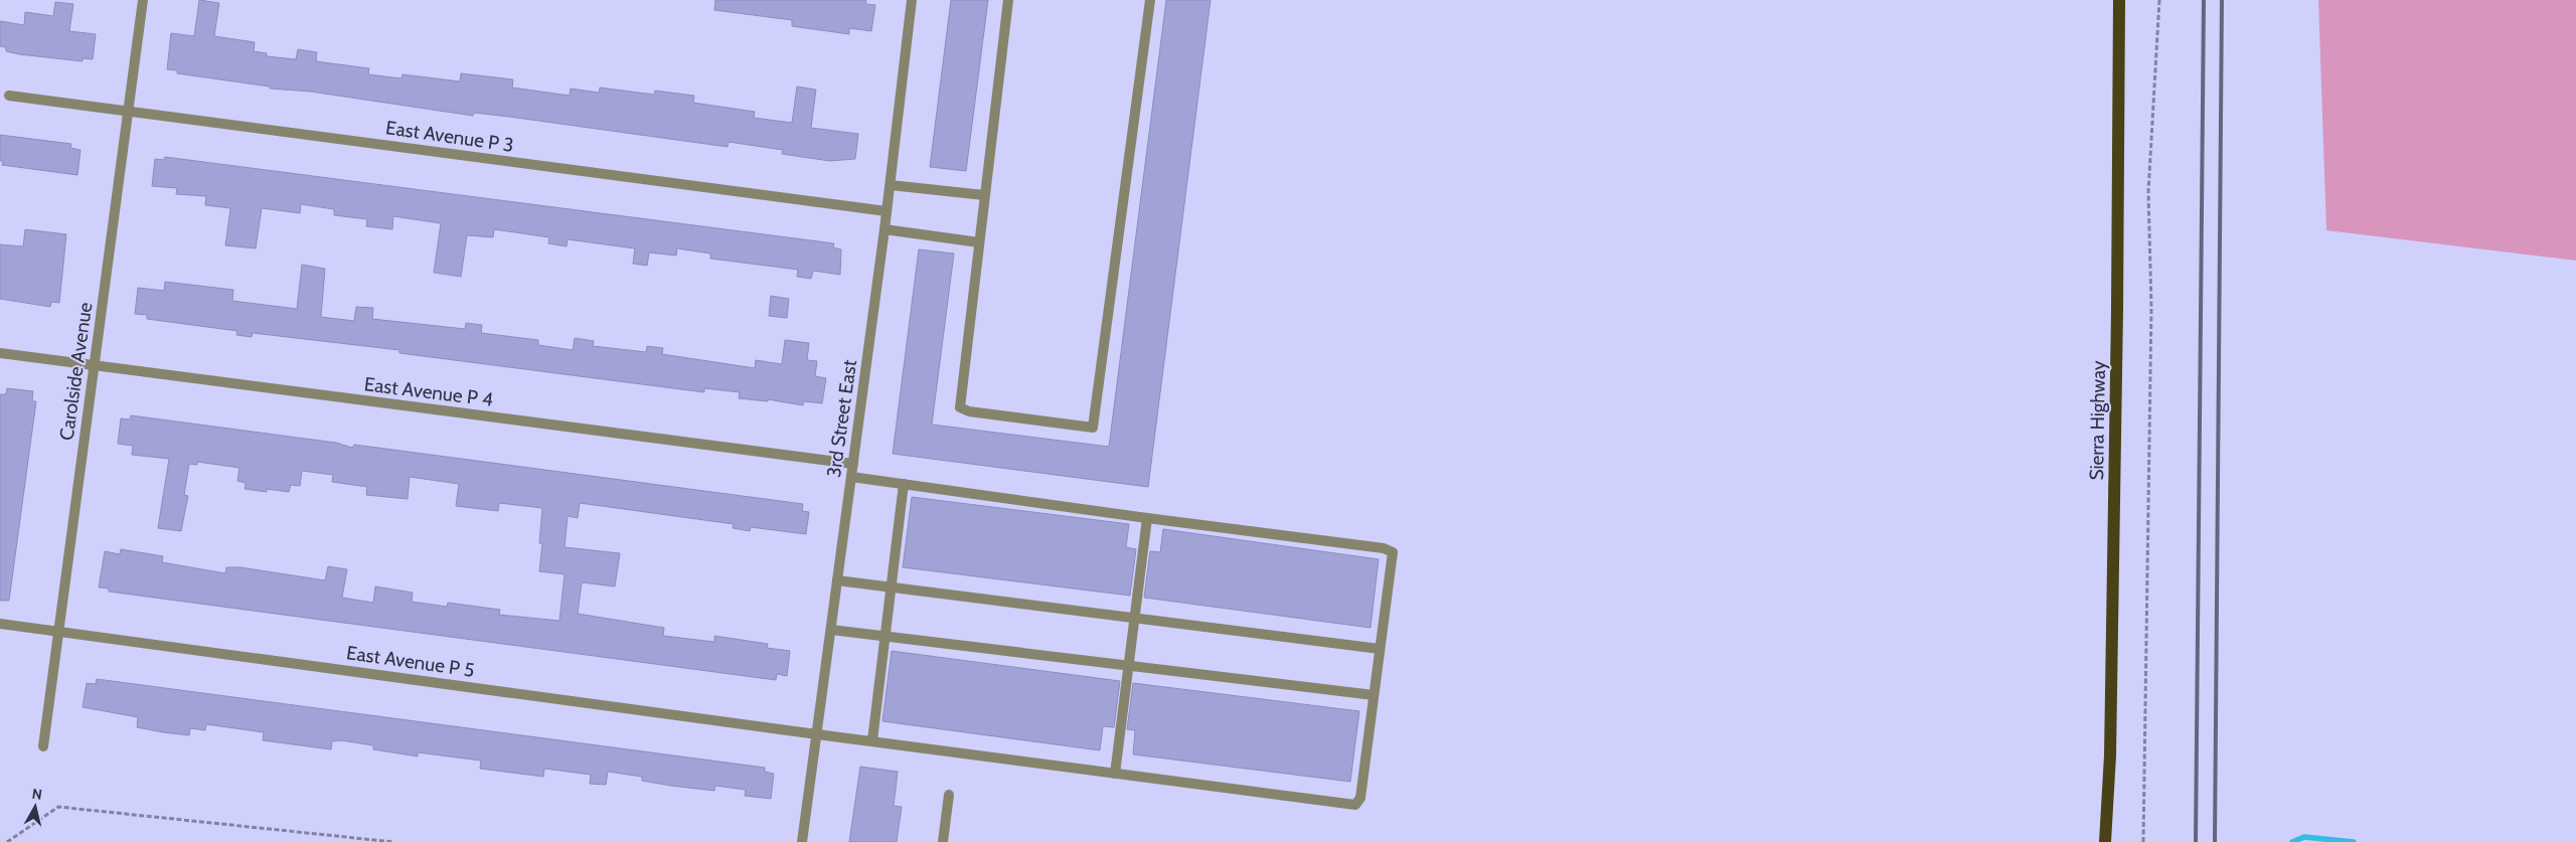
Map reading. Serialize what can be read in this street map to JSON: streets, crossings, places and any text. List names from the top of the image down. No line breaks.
{"streets":{"main road":["Sierra Highway"],"street":["East Avenue P 3","Carolside Avenue","East Avenue P 4","3rd Street East","East Avenue P 5"]},"crossings":[["East Avenue P 3","Carolside Avenue"],["East Avenue P 3","3rd Street East"],["Carolside Avenue","East Avenue P 4"],["Carolside Avenue","East Avenue P 5"],["East Avenue P 4","3rd Street East"],["3rd Street East","East Avenue P 5"]],"north":"top"}
